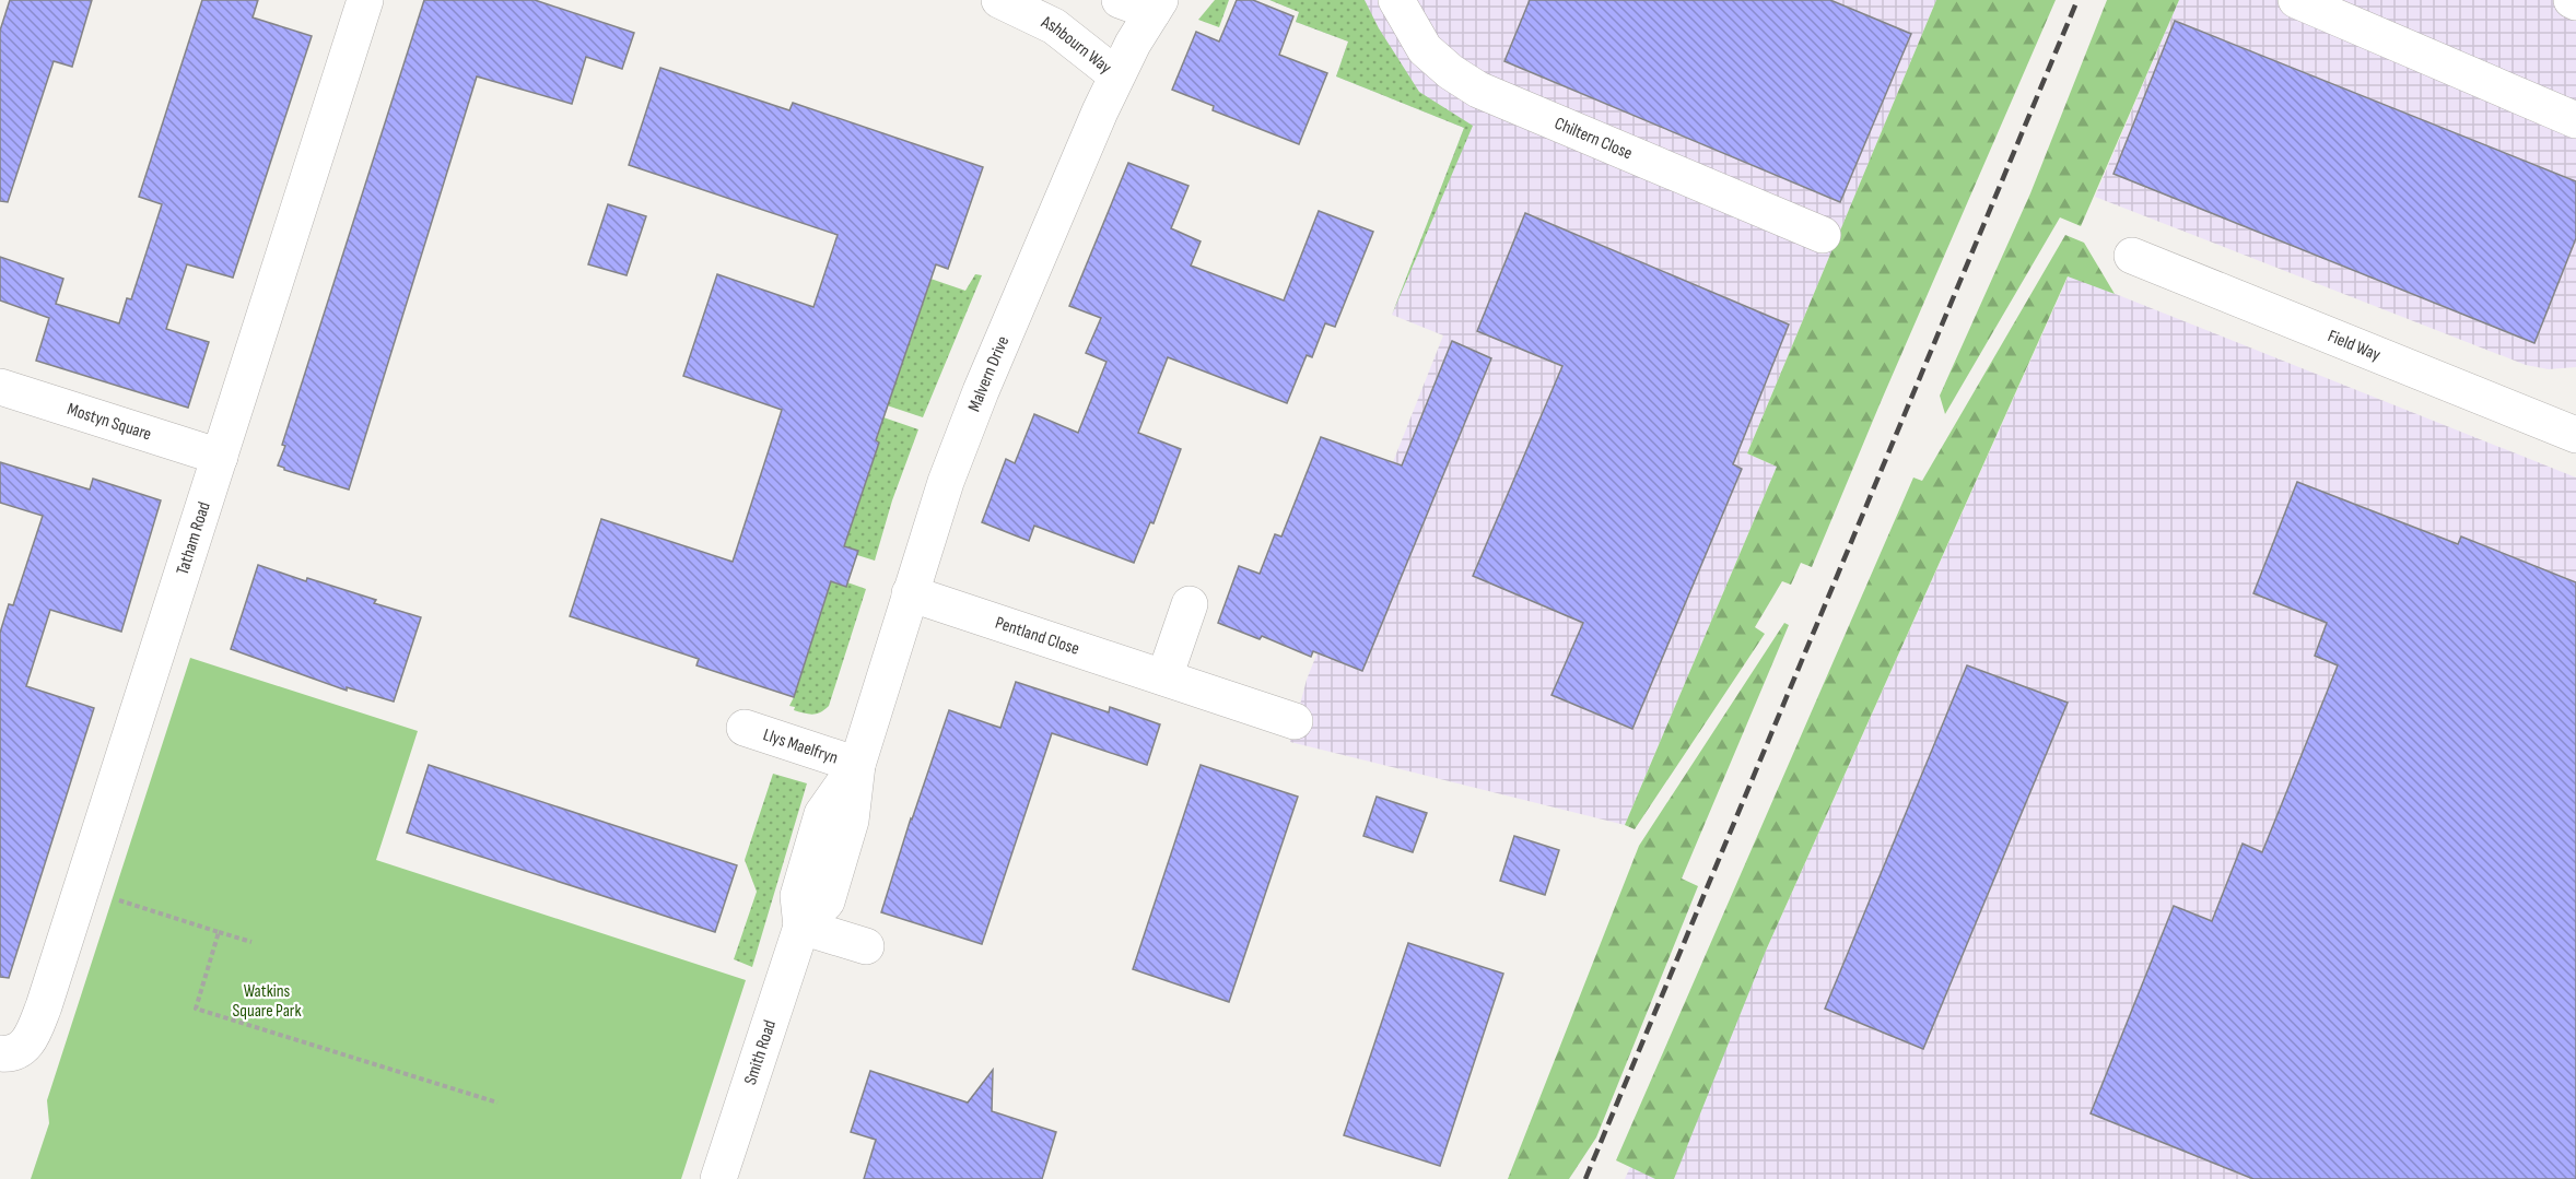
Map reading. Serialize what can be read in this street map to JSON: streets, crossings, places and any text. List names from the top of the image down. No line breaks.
{"streets":{"street":["Ashbourn Way","Chiltern Close","Field Way","Malvern Drive","Mostyn Square","Tatham Road","Pentland Close","Llys Maelfryn","Smith Road"]},"crossings":[["Ashbourn Way","Malvern Drive"],["Malvern Drive","Pentland Close"],["Malvern Drive","Llys Maelfryn"],["Malvern Drive","Smith Road"],["Mostyn Square","Tatham Road"]],"parks":["Watkins Square Park"]}
